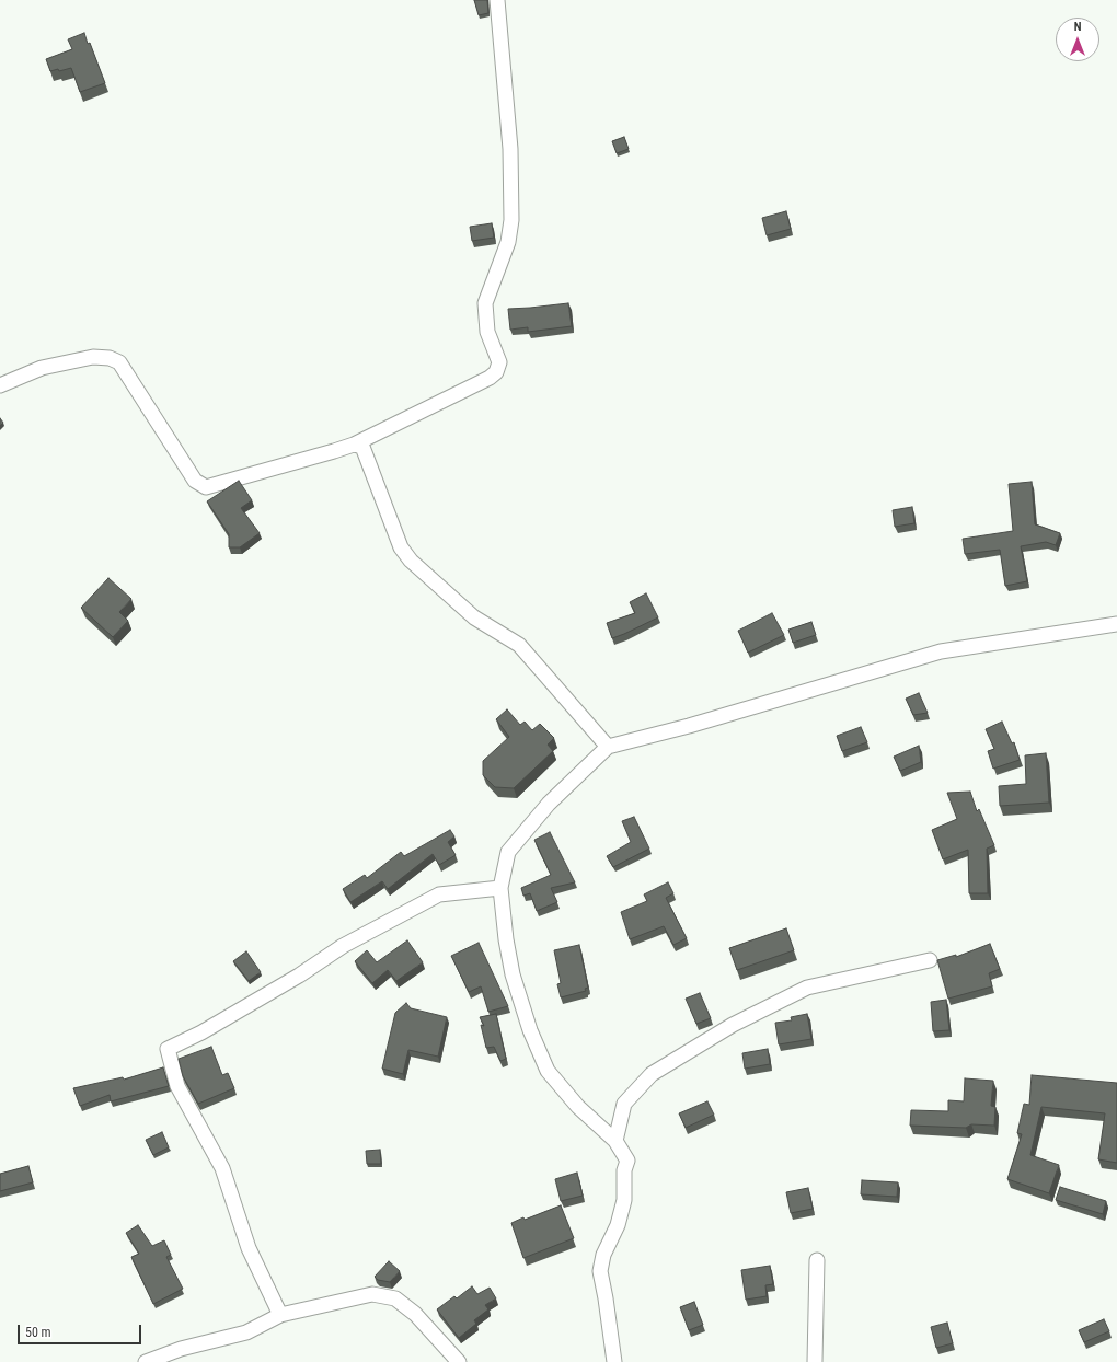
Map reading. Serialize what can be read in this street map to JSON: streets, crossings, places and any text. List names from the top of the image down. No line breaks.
{"scale_bar":"50 m","north":"top"}
